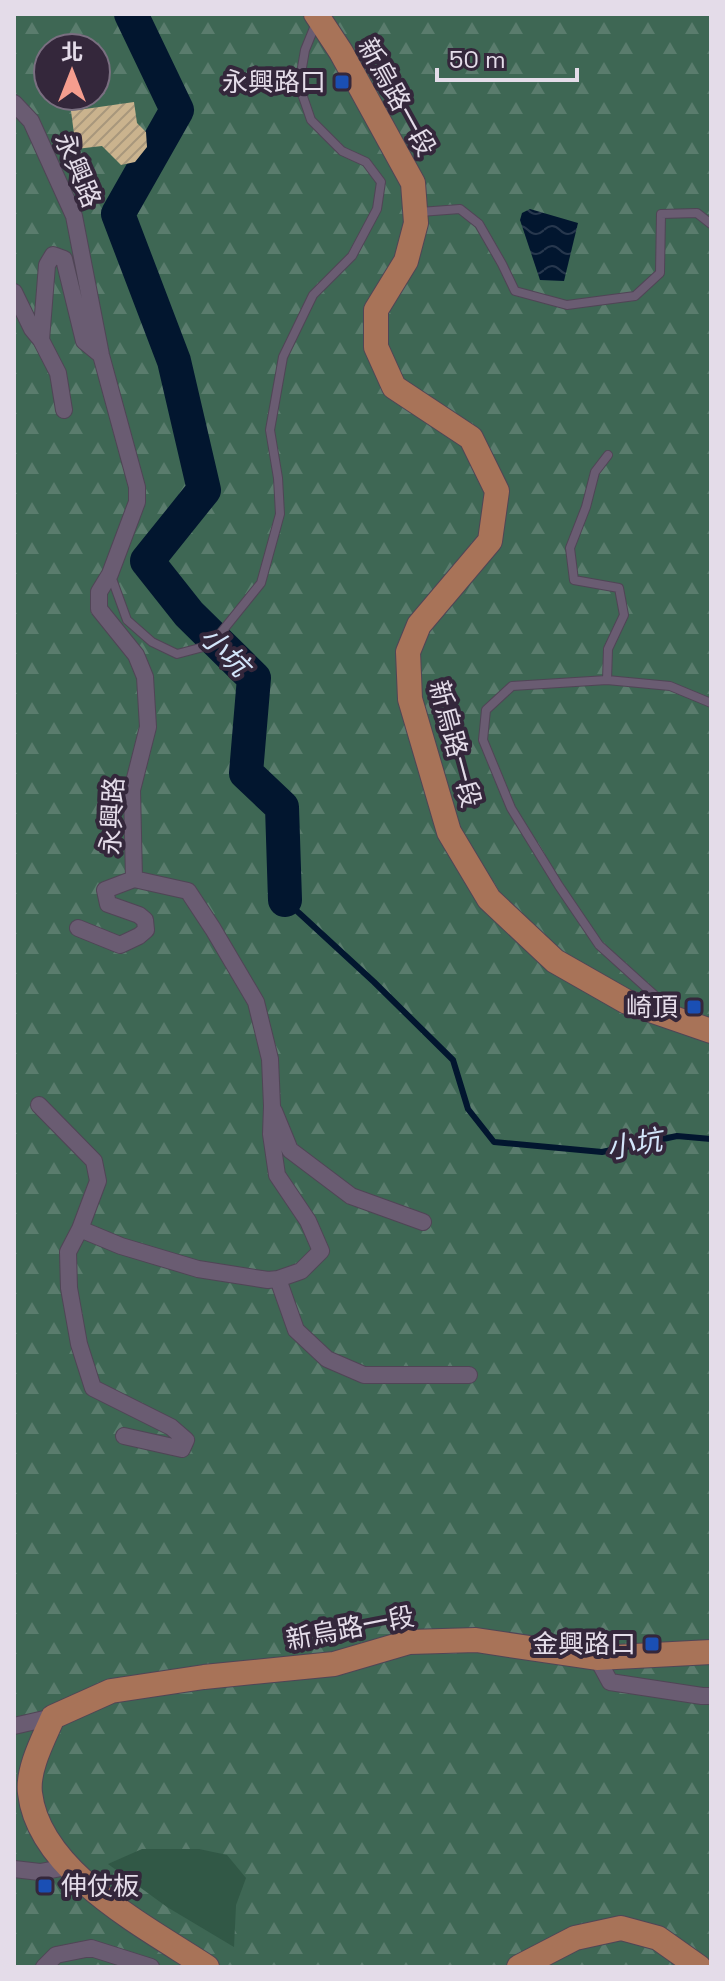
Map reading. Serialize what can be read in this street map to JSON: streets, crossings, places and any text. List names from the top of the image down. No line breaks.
{"streets":{"main road":["新烏路一段"],"street":["永興路"]},"water":["小坑"],"places":{"transit":["永興路口","崎頂","金興路口","伸仗板"]},"scale_bar":"50 m","north":"top"}
